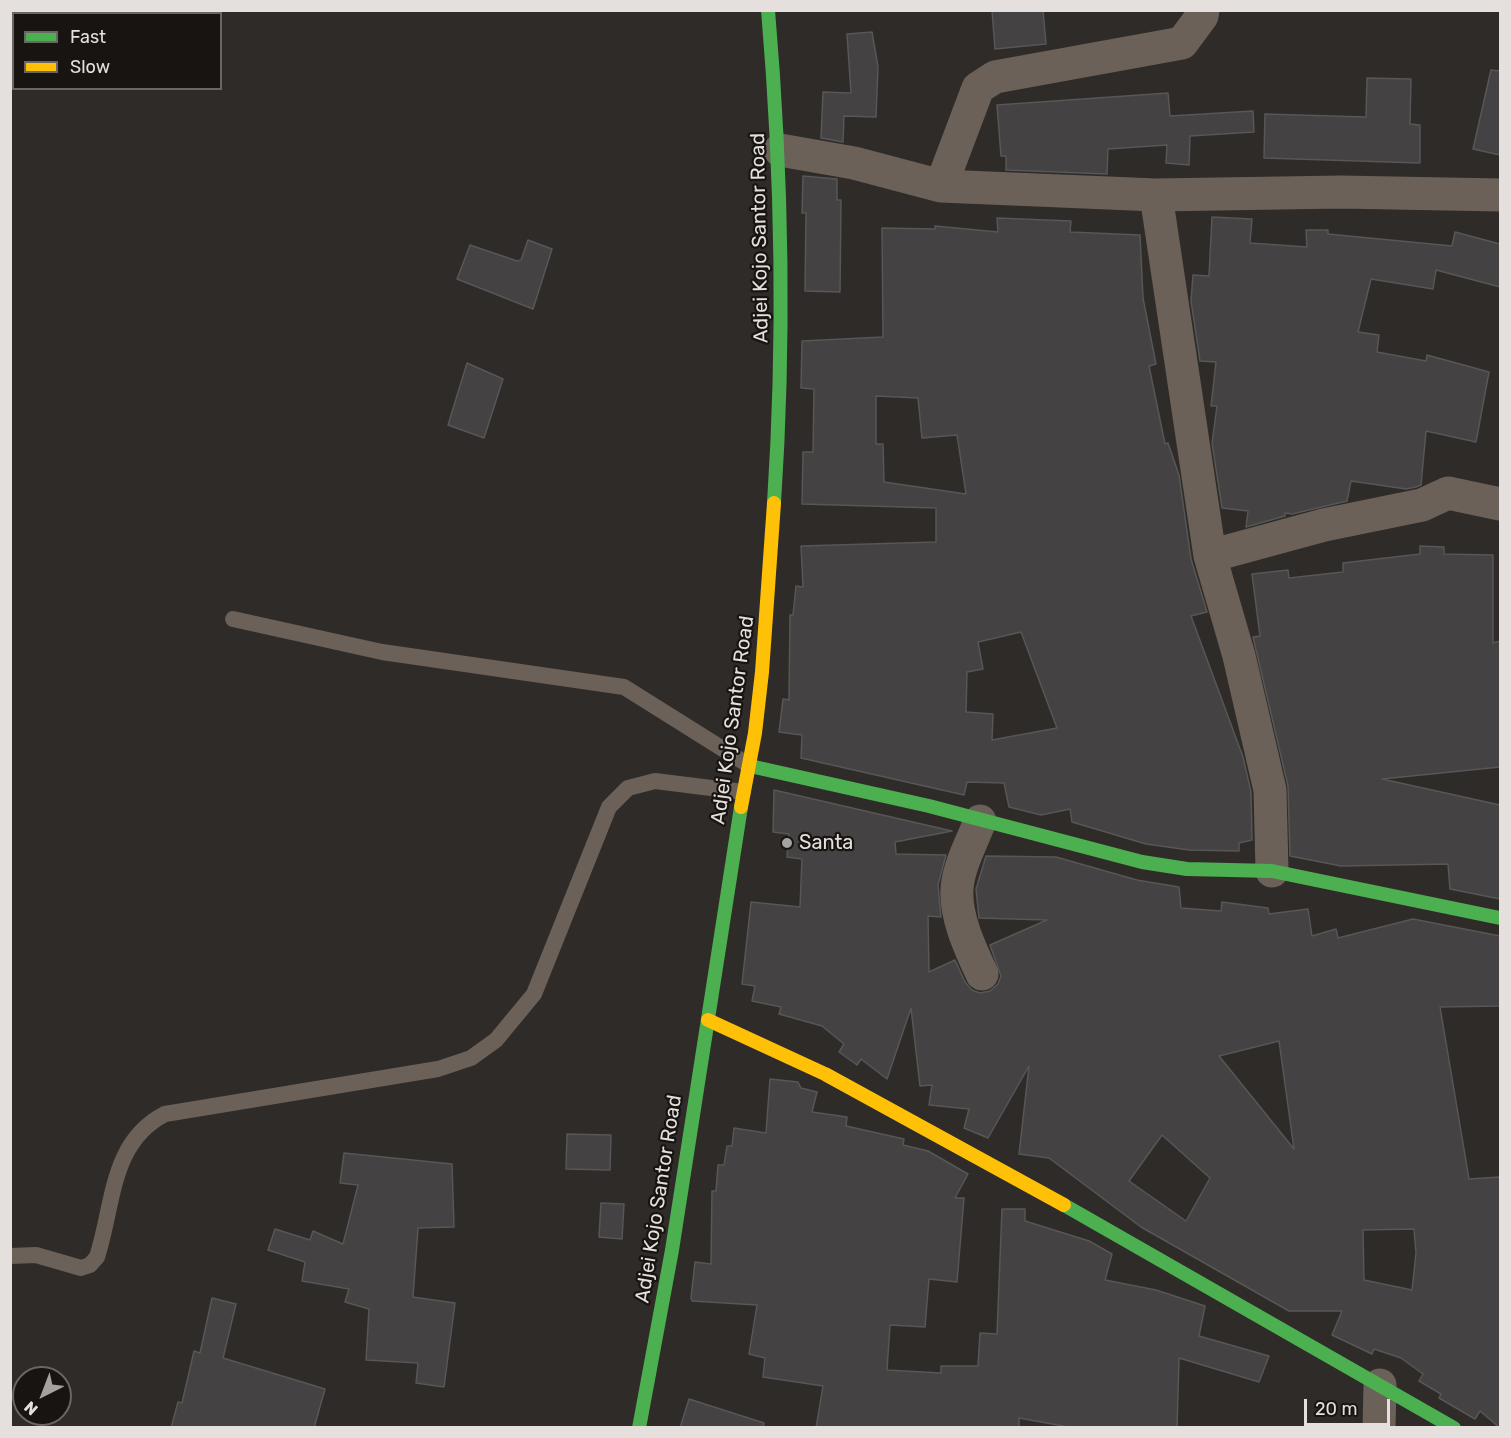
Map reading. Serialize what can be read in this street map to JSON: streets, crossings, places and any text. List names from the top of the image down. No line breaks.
{"streets":{"street":["Adjei Kojo Santor Road"]},"places":["Santa"],"legend":["Fast","Slow"],"scale_bar":"20 m","north":"bottom left"}
